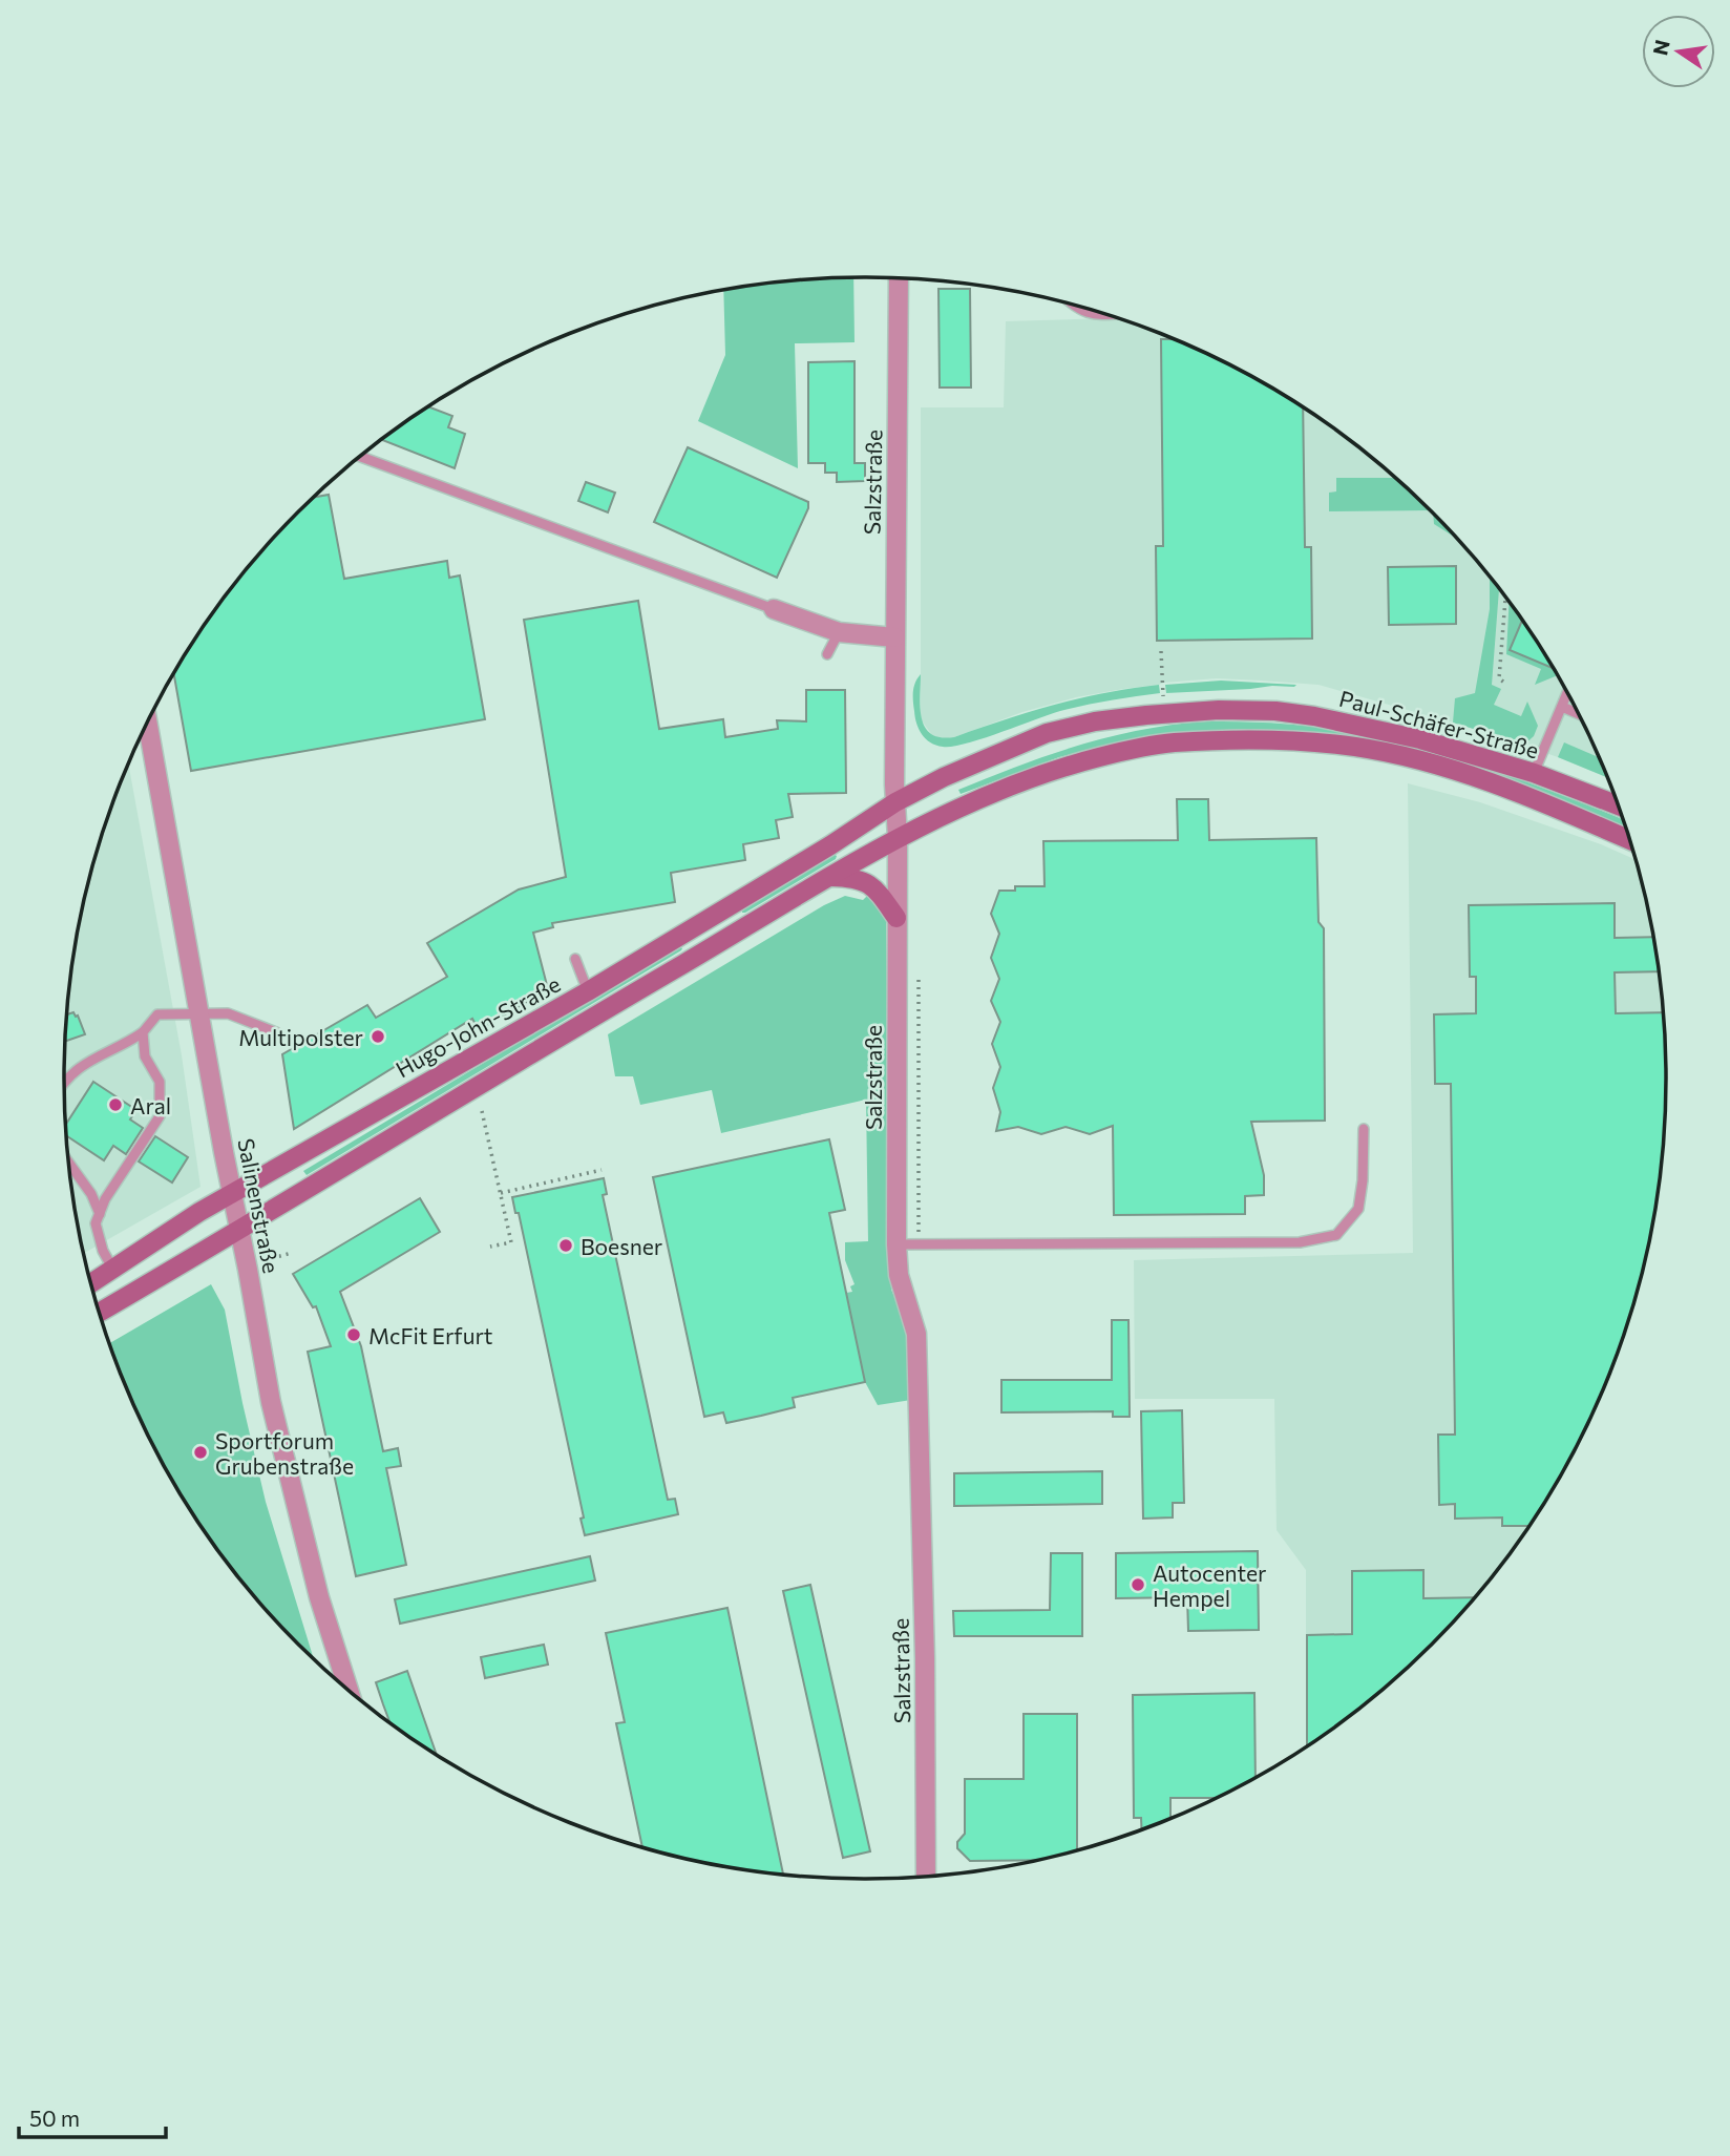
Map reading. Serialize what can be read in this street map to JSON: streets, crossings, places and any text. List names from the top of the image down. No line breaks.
{"streets":{"main road":["Paul-Schäfer-Straße","Hugo-John-Straße"],"street":["Salzstraße","Salinenstraße"]},"crossings":[["Salzstraße","Paul-Schäfer-Straße"],["Salzstraße","Hugo-John-Straße"],["Paul-Schäfer-Straße","Hugo-John-Straße"],["Hugo-John-Straße","Salinenstraße"]],"places":["Multipolster","Aral","Boesner","McFit Erfurt","Sportforum Grubenstraße","Autocenter Hempel"],"scale_bar":"50 m","north":"left"}
